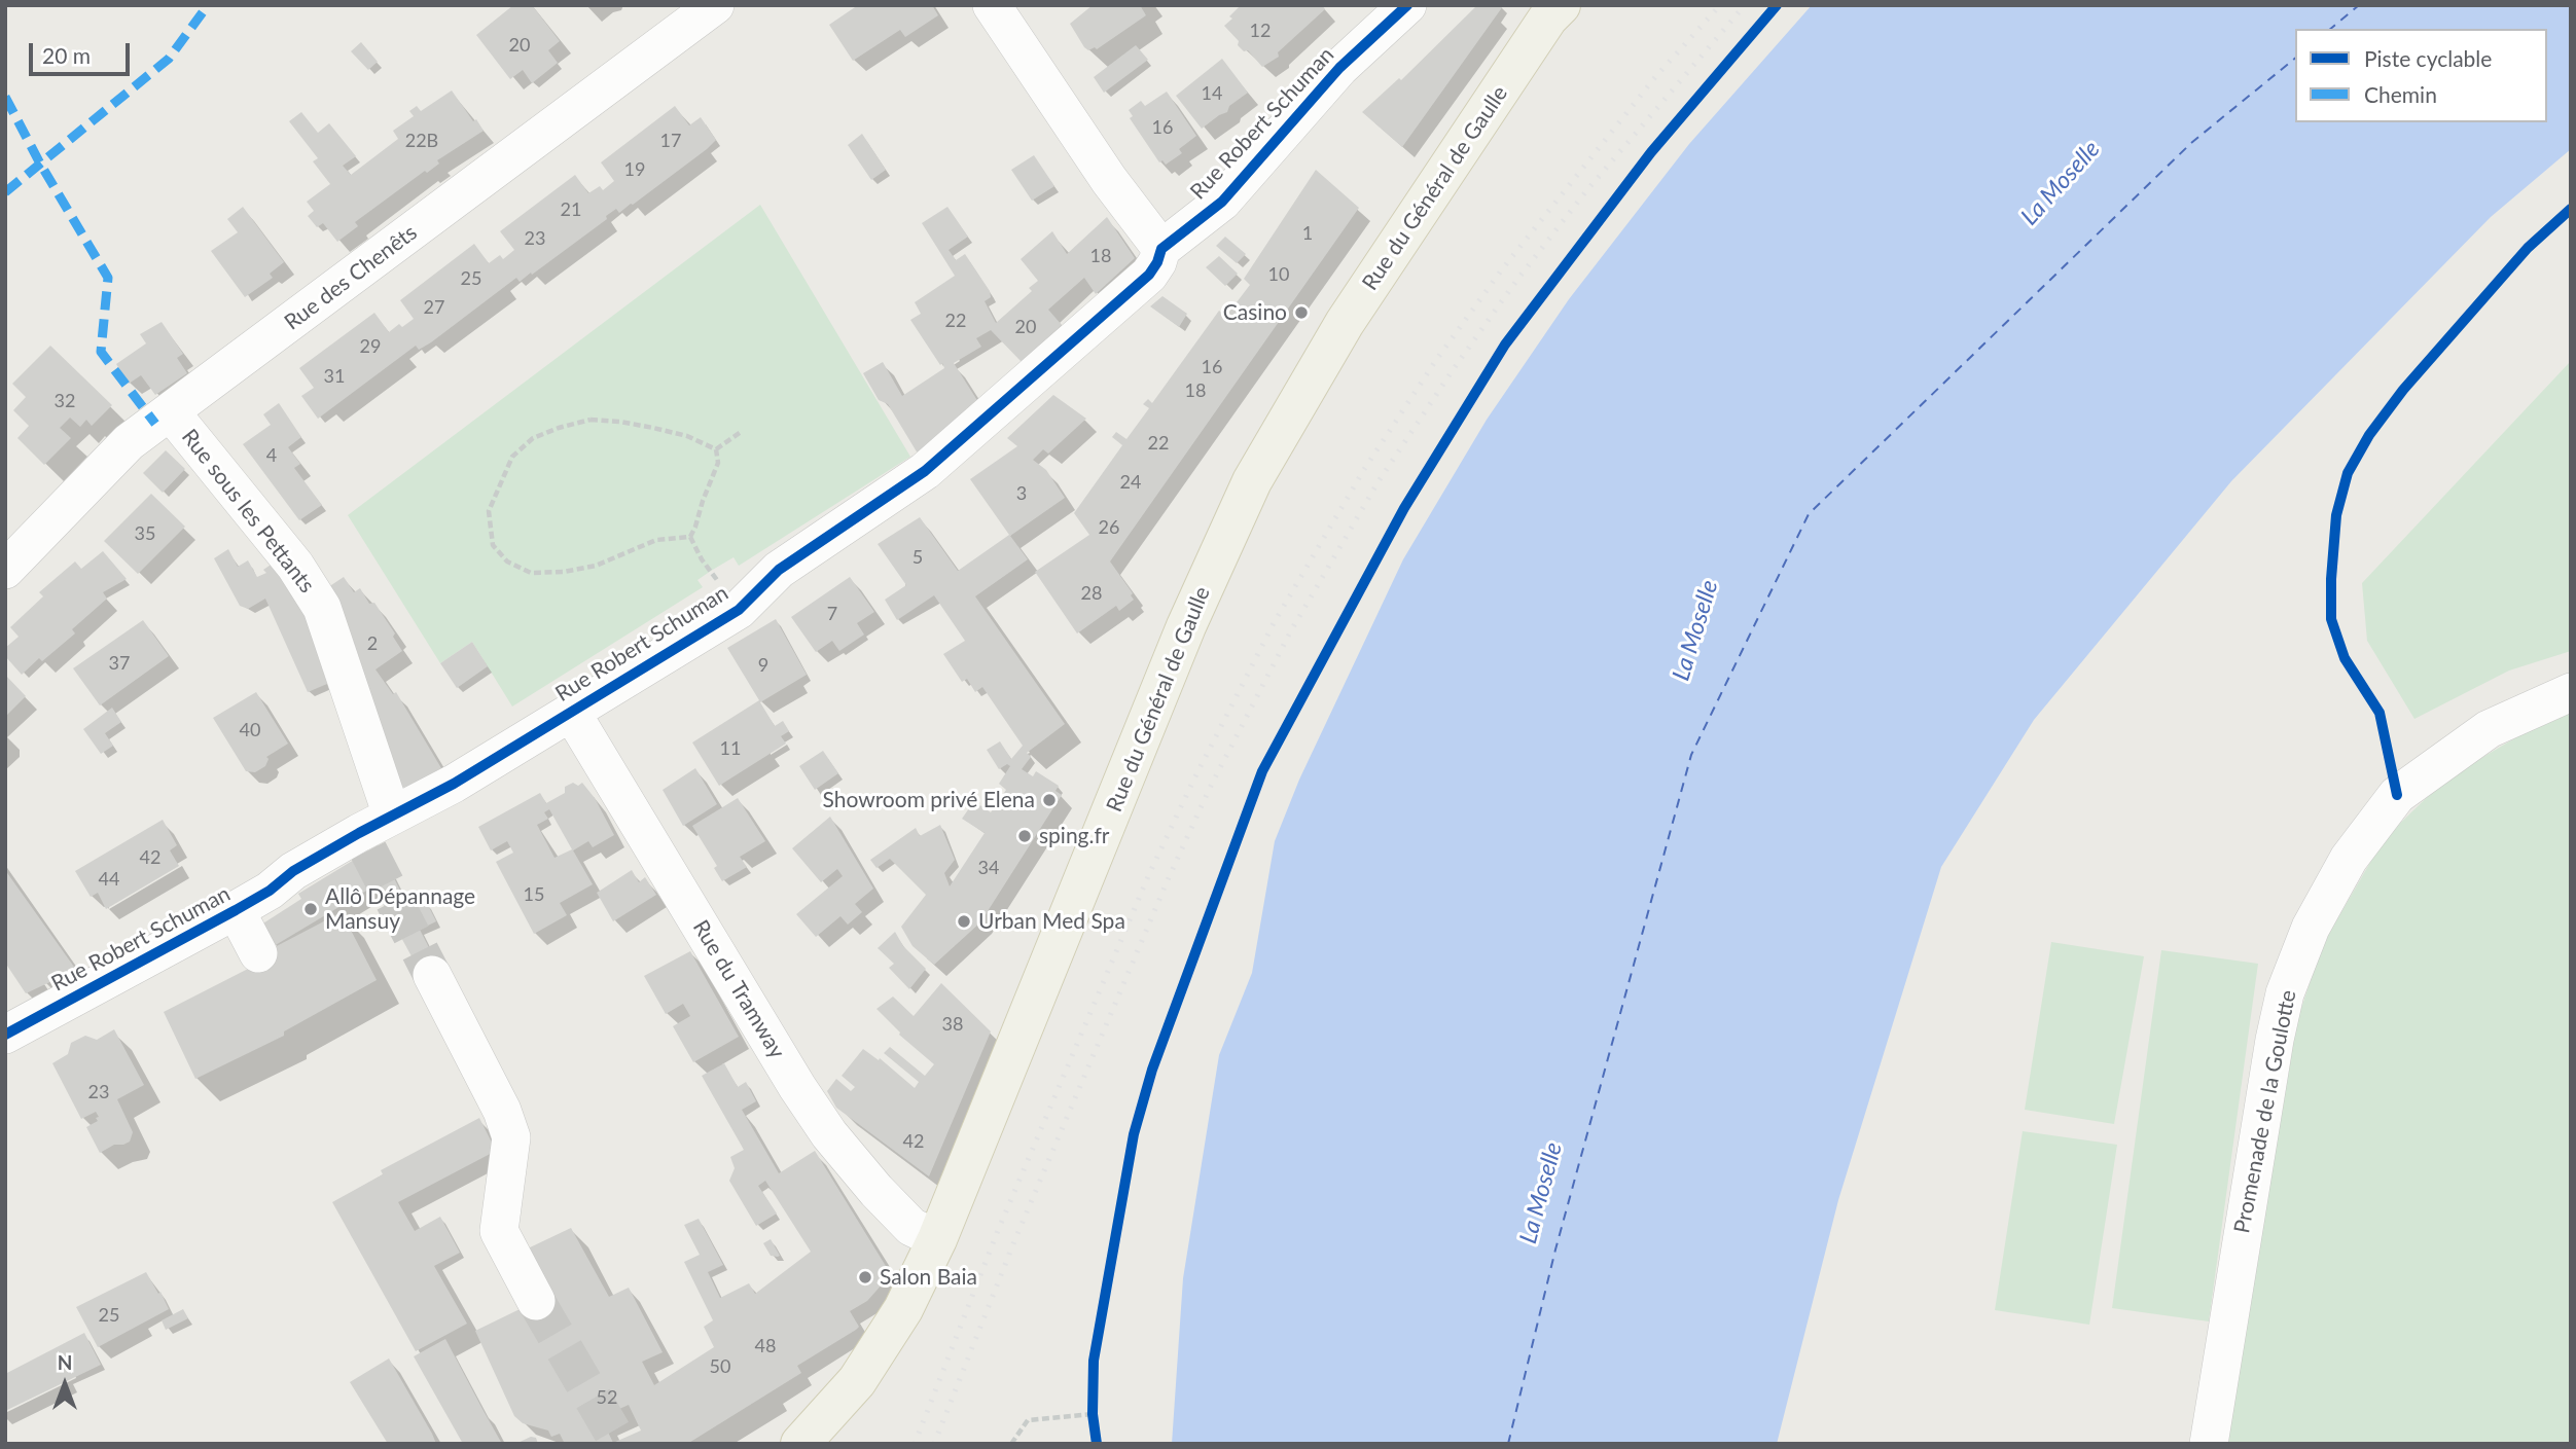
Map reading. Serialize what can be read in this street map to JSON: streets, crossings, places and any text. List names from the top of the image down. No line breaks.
{"streets":{"main road":["Rue du Général de Gaulle"],"street":["Rue Robert Schuman","Rue des Chenêts","Rue sous les Pettants","Rue du Tramway","Promenade de la Goulotte"]},"crossings":[["Rue Robert Schuman","Rue sous les Pettants"],["Rue Robert Schuman","Rue du Tramway"],["Rue du Général de Gaulle","Rue du Tramway"],["Rue des Chenêts","Rue sous les Pettants"]],"water":["La Moselle"],"places":["Casino","Showroom privé Elena","sping.fr","Allô Dépannage Mansuy","Urban Med Spa","Salon Baia"],"house_numbers":["12","20","14","16","22B","17","19","21","1","23","18","10","25","27","22","20","29","16","31","18","32","22","4","24","3","26","35","5","28","7","2","37","9","40","11","42","34","44","15","38","23","42","25","48","50","52"],"legend":["Piste cyclable","Chemin"],"scale_bar":"20 m","north":"top"}
